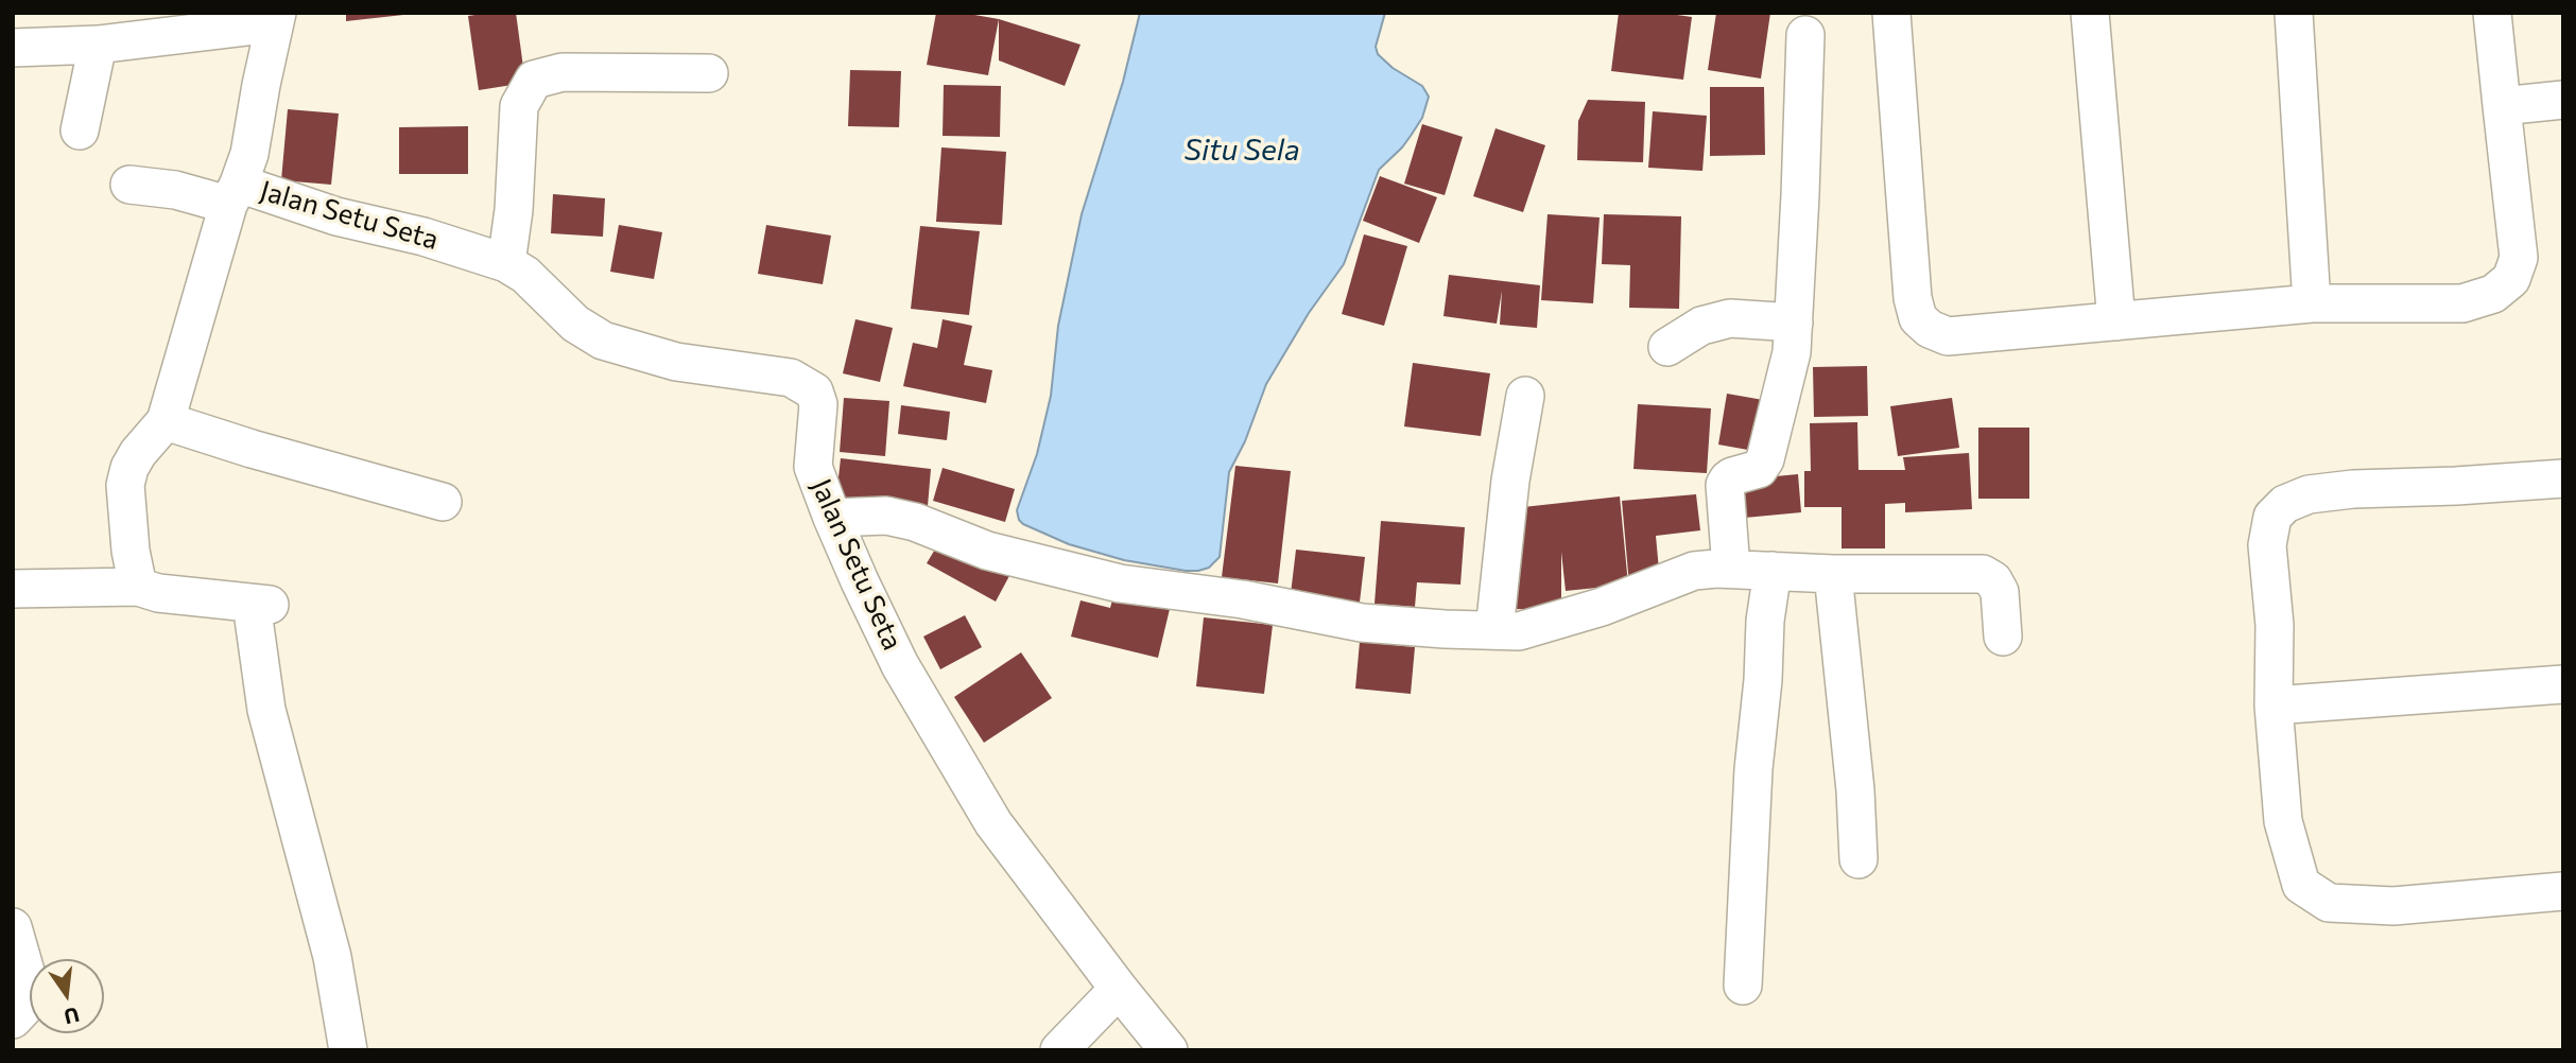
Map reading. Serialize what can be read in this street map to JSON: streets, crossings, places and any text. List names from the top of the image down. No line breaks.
{"streets":{"street":["Jalan Setu Seta"]},"water":["Situ Sela"],"north":"bottom"}
